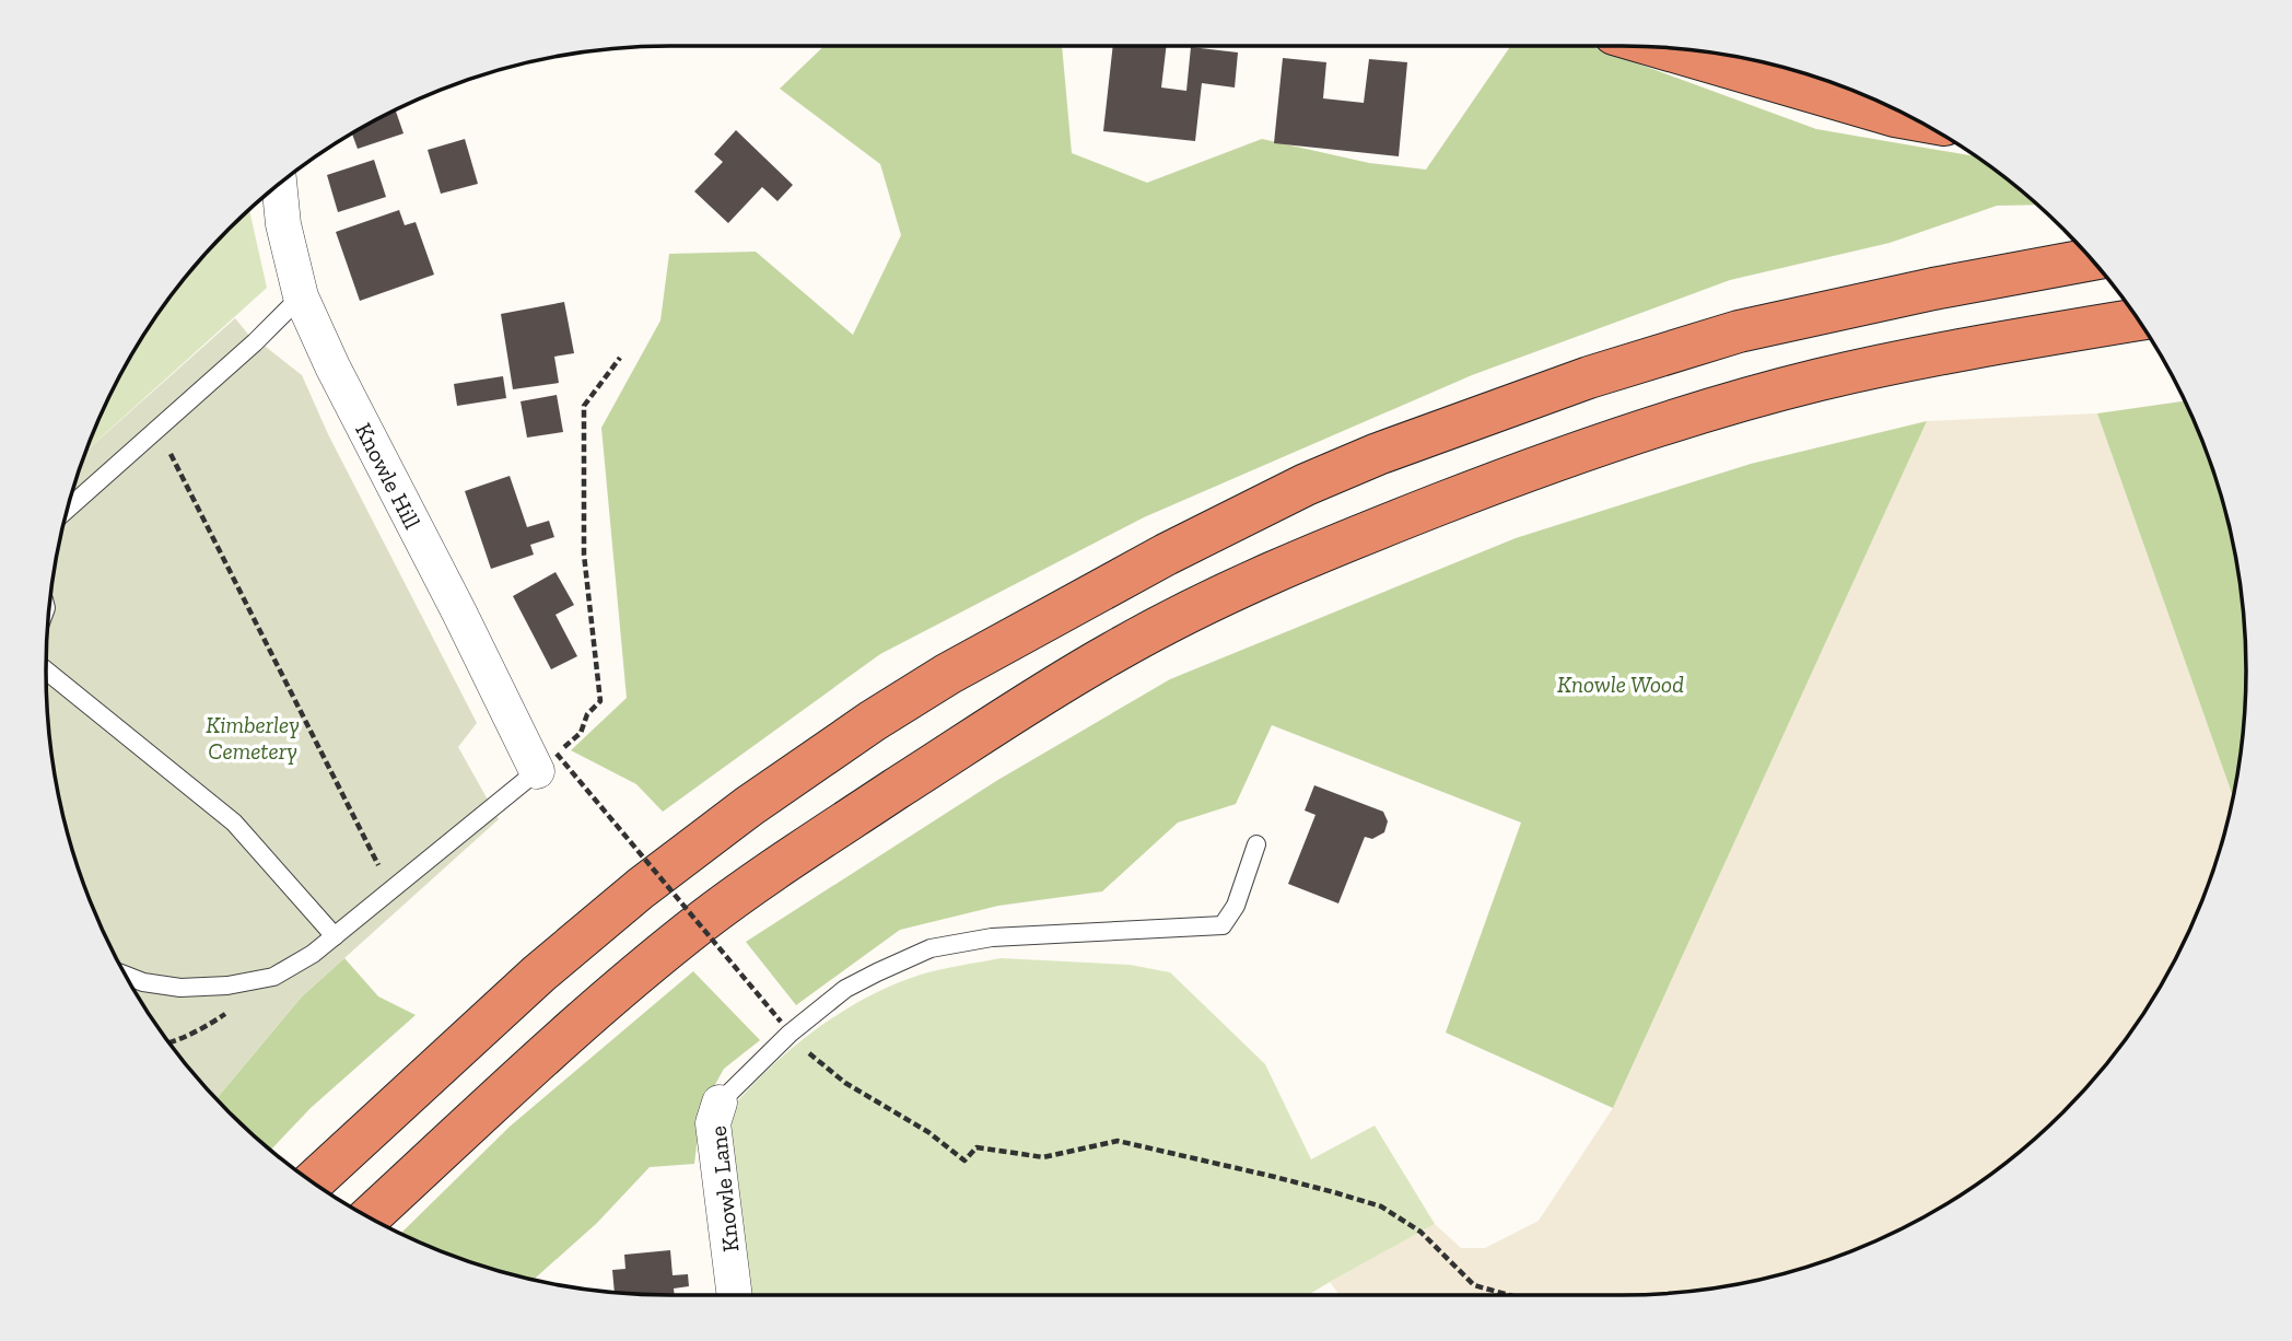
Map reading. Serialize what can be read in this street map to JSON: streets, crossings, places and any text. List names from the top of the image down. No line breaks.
{"streets":{"street":["Knowle Hill","Knowle Lane"]},"parks":["Knowle Wood","Kimberley Cemetery"]}
